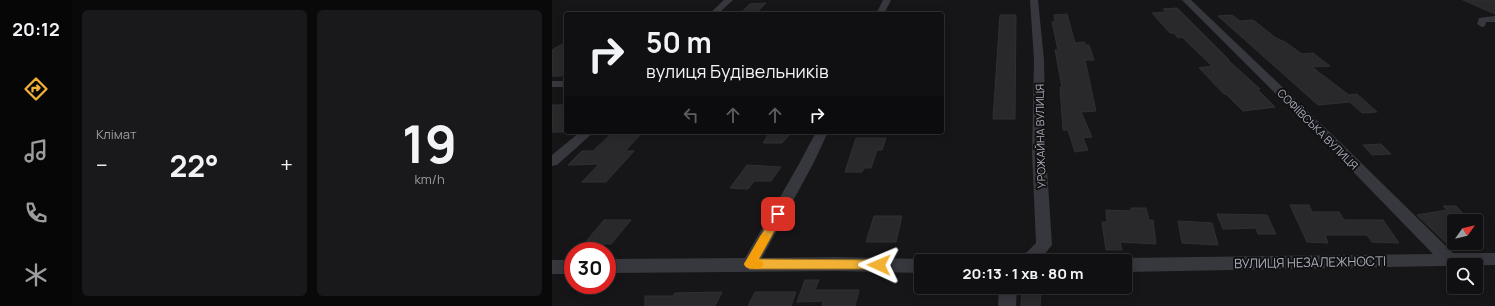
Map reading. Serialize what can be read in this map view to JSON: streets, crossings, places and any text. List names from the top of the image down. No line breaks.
{"streets":{"street":["СОФІЇВСЬКА ВУЛИЦЯ","УРОЖАЙНА ВУЛИЦЯ","ВУЛИЦЯ НЕЗАЛЕЖНОСТІ"]},"north":"top right","page":{"tabs":"20:12","tile":["Клімат",["19","km/h"]],"turn":["50 m","вулиця Будівельників"],"heat":["−","22°","+"],"limit":"30","trip":"20:13 · 1 хв · 80 m"}}
